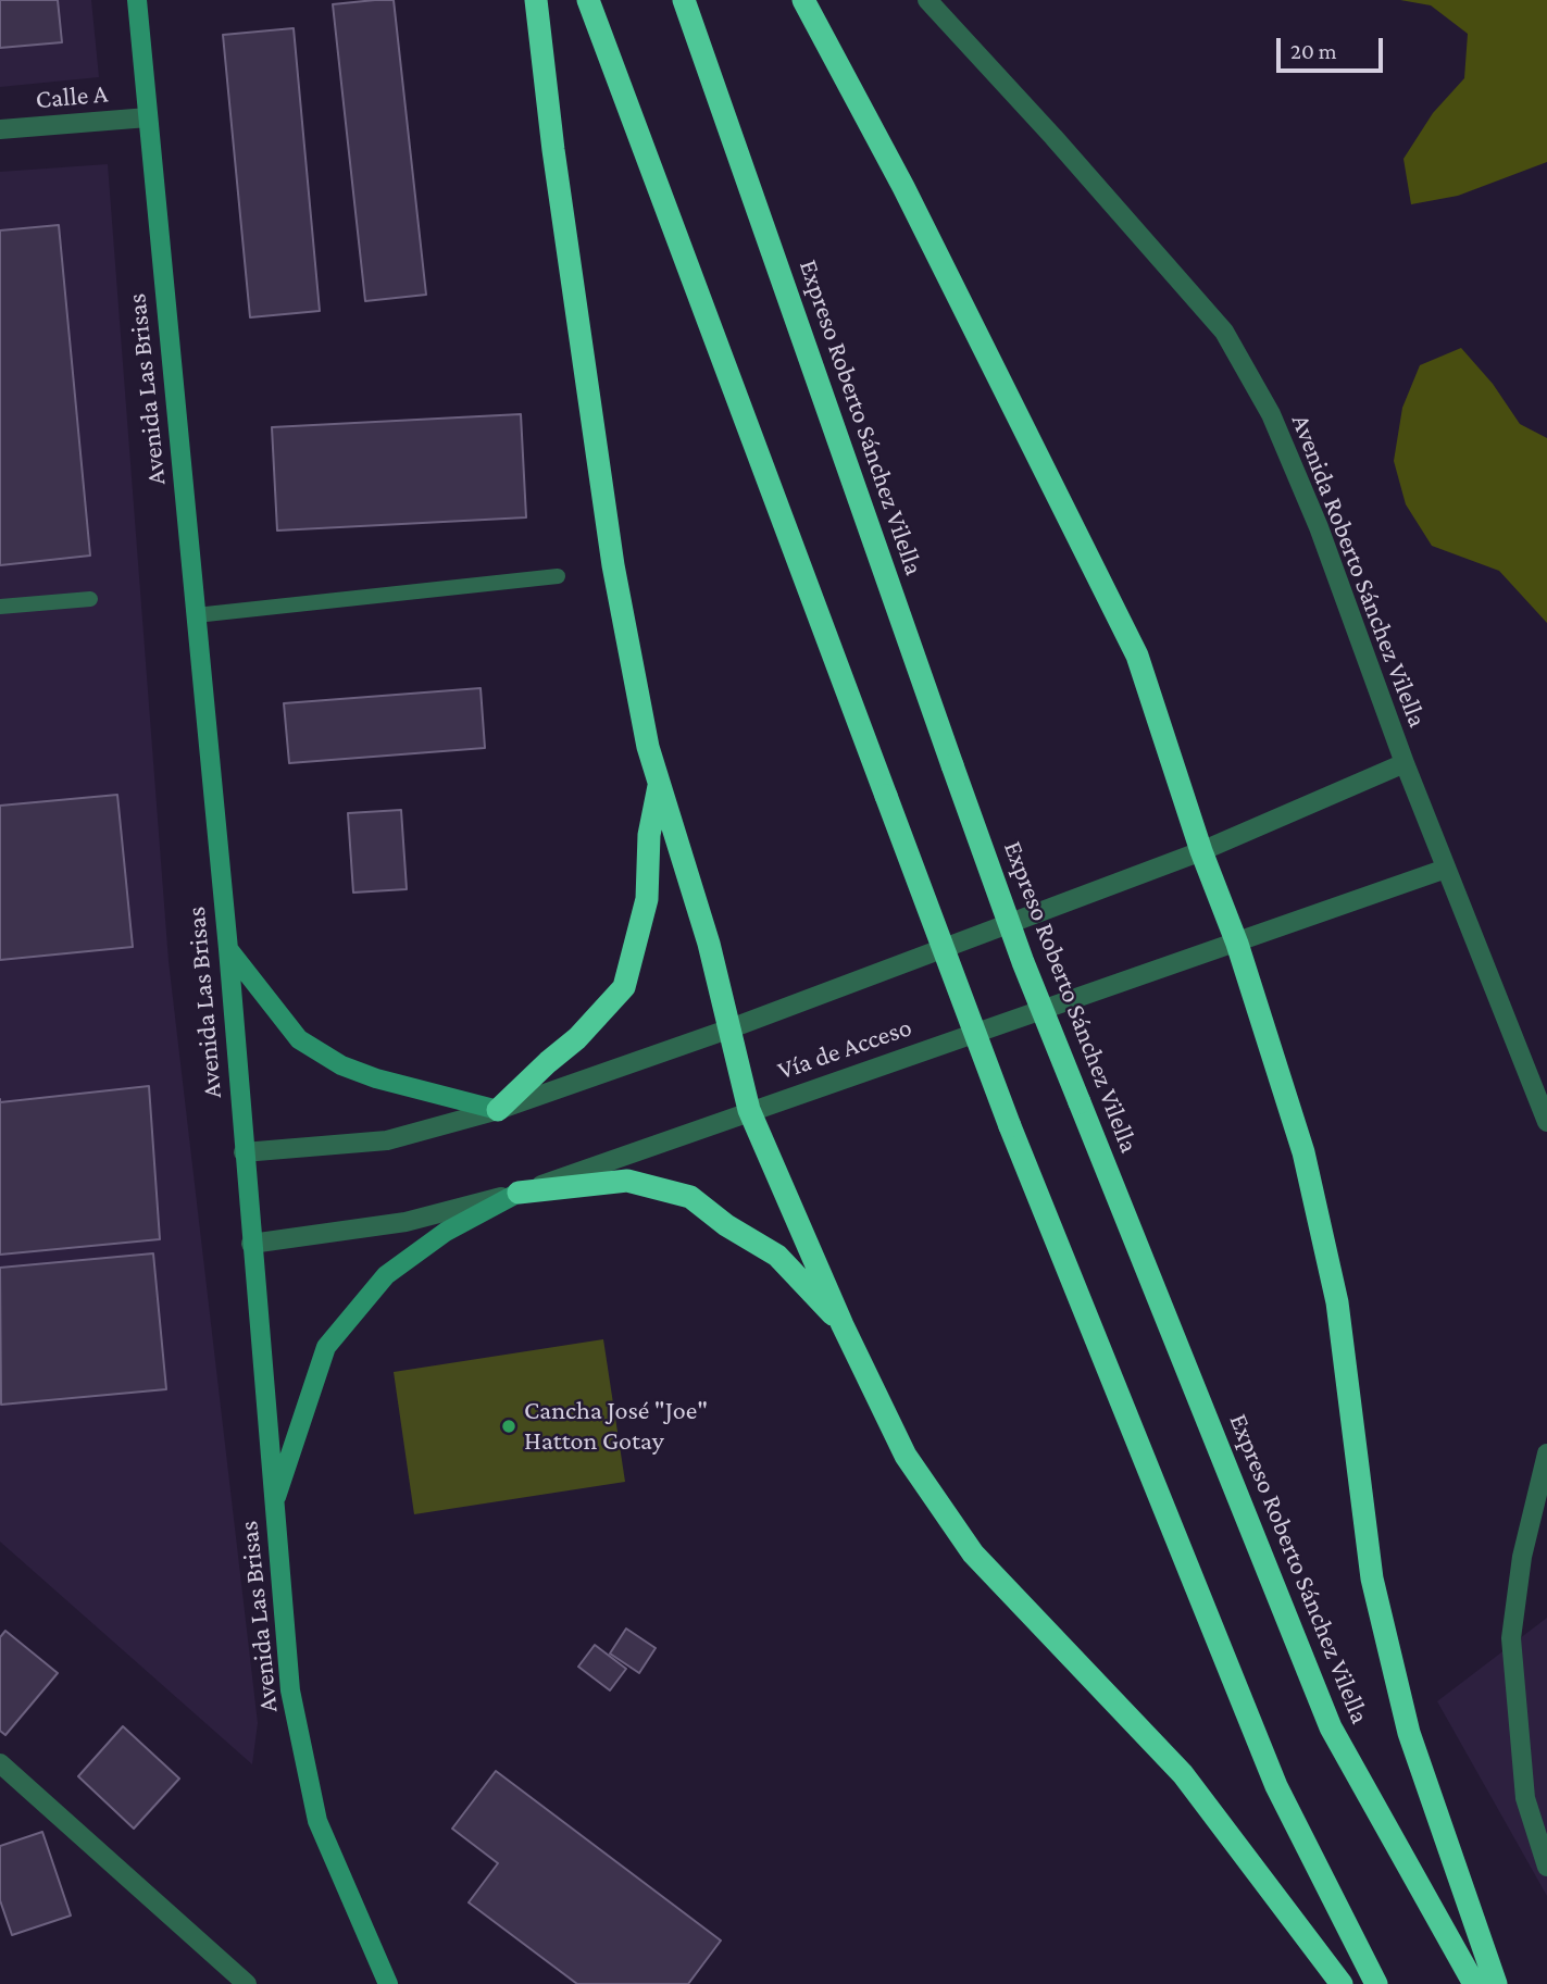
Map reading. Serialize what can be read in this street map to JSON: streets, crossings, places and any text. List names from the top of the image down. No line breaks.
{"streets":{"highway":["Expreso Roberto Sánchez Vilella"],"street":["Calle A","Avenida Las Brisas","Avenida Roberto Sánchez Vilella","Vía de Acceso"]},"crossings":[["Calle A","Avenida Las Brisas"],["Avenida Las Brisas","Vía de Acceso"],["Avenida Roberto Sánchez Vilella","Vía de Acceso"]],"places":["Cancha José \"Joe\" Hatton Gotay"],"scale_bar":"20 m"}
